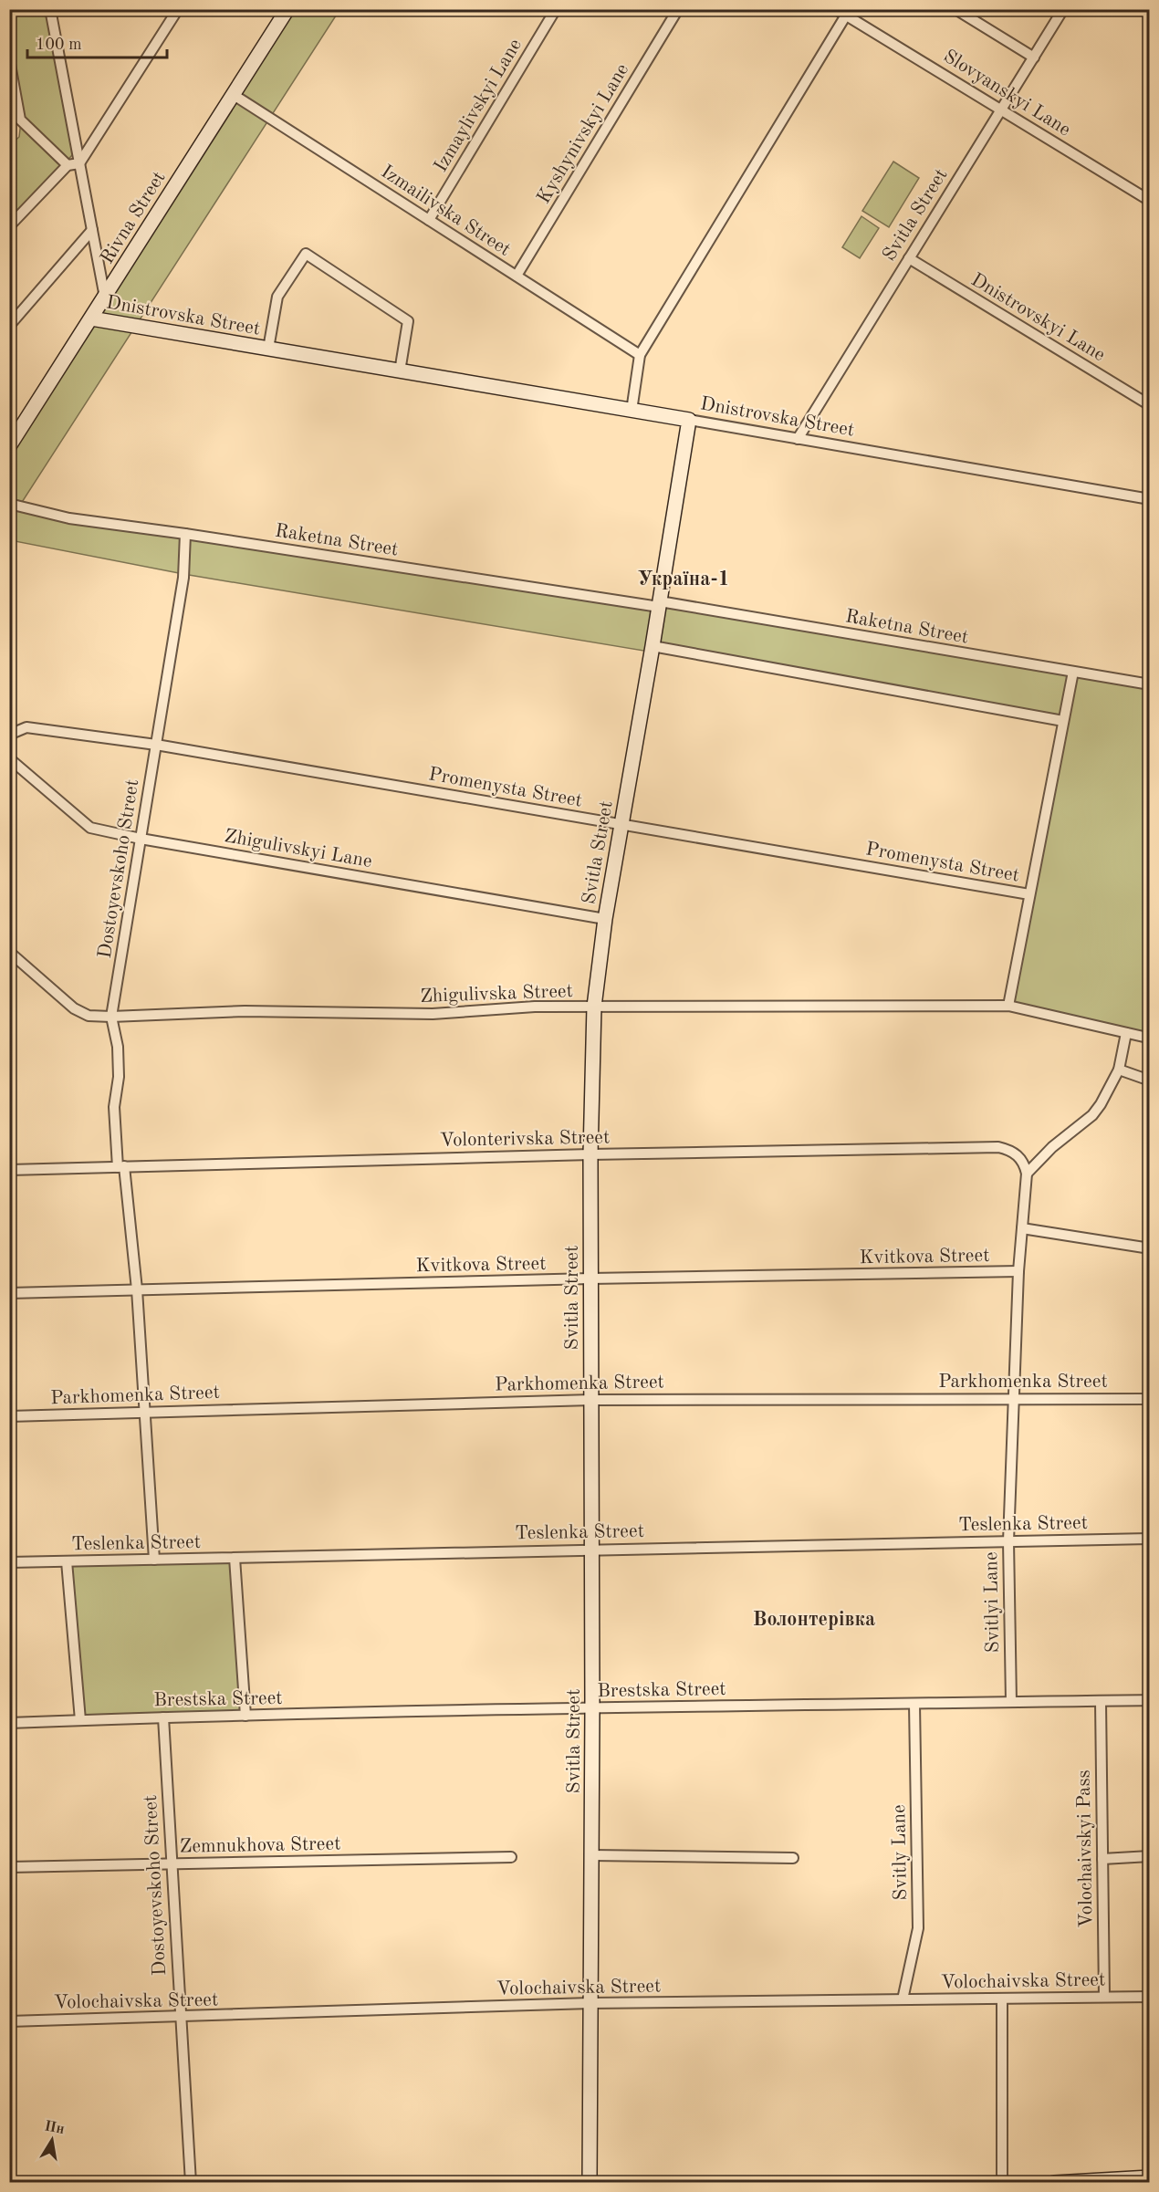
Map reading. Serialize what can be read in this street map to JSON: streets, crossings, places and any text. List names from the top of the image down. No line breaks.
{"streets":{"street":["Slovyanskyi Lane","Izmaylivskyi Lane","Kyshynivskyi Lane","Izmailivska Street","Svitla Street","Rivna Street","Dnistrovska Street","Dnistrovskyi Lane","Raketna Street","Promenysta Street","Zhigulivskyi Lane","Dostoyevskoho Street","Zhigulivska Street","Volonterivska Street","Kvitkova Street","Parkhomenka Street","Teslenka Street","Svitlyi Lane","Brestska Street","Zemnukhova Street","Volochaivskyi Pass","Svitly Lane","Volochaivska Street"]},"crossings":[["Slovyanskyi Lane","Svitla Street"],["Izmaylivskyi Lane","Izmailivska Street"],["Kyshynivskyi Lane","Izmailivska Street"],["Izmailivska Street","Rivna Street"],["Svitla Street","Dnistrovska Street"],["Svitla Street","Dnistrovskyi Lane"],["Svitla Street","Raketna Street"],["Svitla Street","Promenysta Street"],["Svitla Street","Zhigulivskyi Lane"],["Svitla Street","Zhigulivska Street"],["Svitla Street","Volonterivska Street"],["Svitla Street","Kvitkova Street"],["Svitla Street","Parkhomenka Street"],["Svitla Street","Teslenka Street"],["Svitla Street","Brestska Street"],["Svitla Street","Volochaivska Street"],["Rivna Street","Dnistrovska Street"],["Raketna Street","Dostoyevskoho Street"],["Promenysta Street","Dostoyevskoho Street"],["Zhigulivskyi Lane","Dostoyevskoho Street"],["Dostoyevskoho Street","Zhigulivska Street"],["Dostoyevskoho Street","Volonterivska Street"],["Dostoyevskoho Street","Kvitkova Street"],["Dostoyevskoho Street","Parkhomenka Street"],["Dostoyevskoho Street","Teslenka Street"],["Dostoyevskoho Street","Brestska Street"],["Dostoyevskoho Street","Zemnukhova Street"],["Dostoyevskoho Street","Volochaivska Street"],["Volonterivska Street","Svitlyi Lane"],["Kvitkova Street","Svitlyi Lane"],["Parkhomenka Street","Svitlyi Lane"],["Teslenka Street","Svitlyi Lane"],["Svitlyi Lane","Brestska Street"],["Brestska Street","Volochaivskyi Pass"],["Brestska Street","Svitly Lane"],["Volochaivskyi Pass","Volochaivska Street"],["Svitly Lane","Volochaivska Street"]],"districts":["Україна-1","Волонтерівка"],"scale_bar":"100 m","north":"top"}
